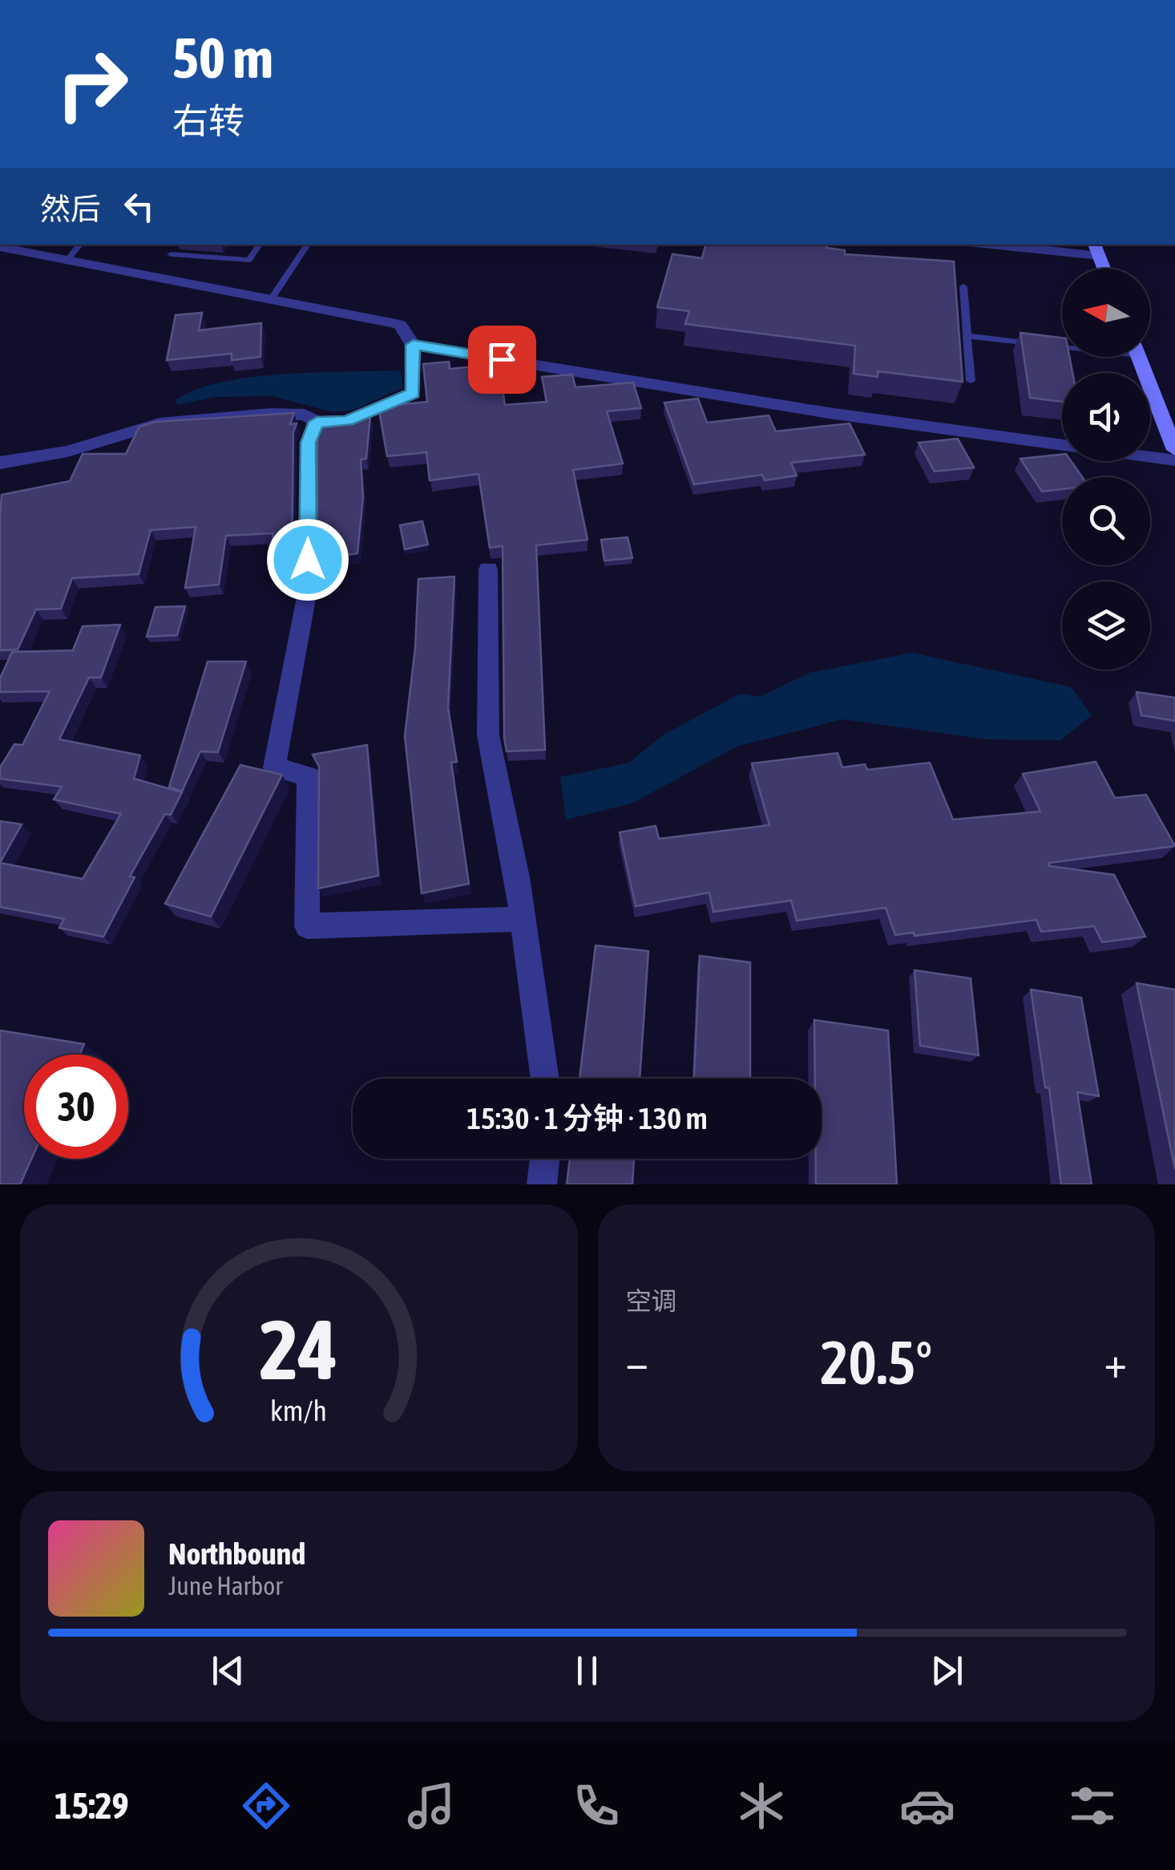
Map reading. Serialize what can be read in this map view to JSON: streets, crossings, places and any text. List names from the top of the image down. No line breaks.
{"north":"left","page":{"turn":["50 m","右转"],"then":"然后","limit":"30","trip":"15:30 · 1 分钟 · 130 m","tile":"空调","heat":["−","20.5°","+"],"song":["Northbound","June Harbor"],"tabs":"15:29","gauge":["24","km/h"]}}
